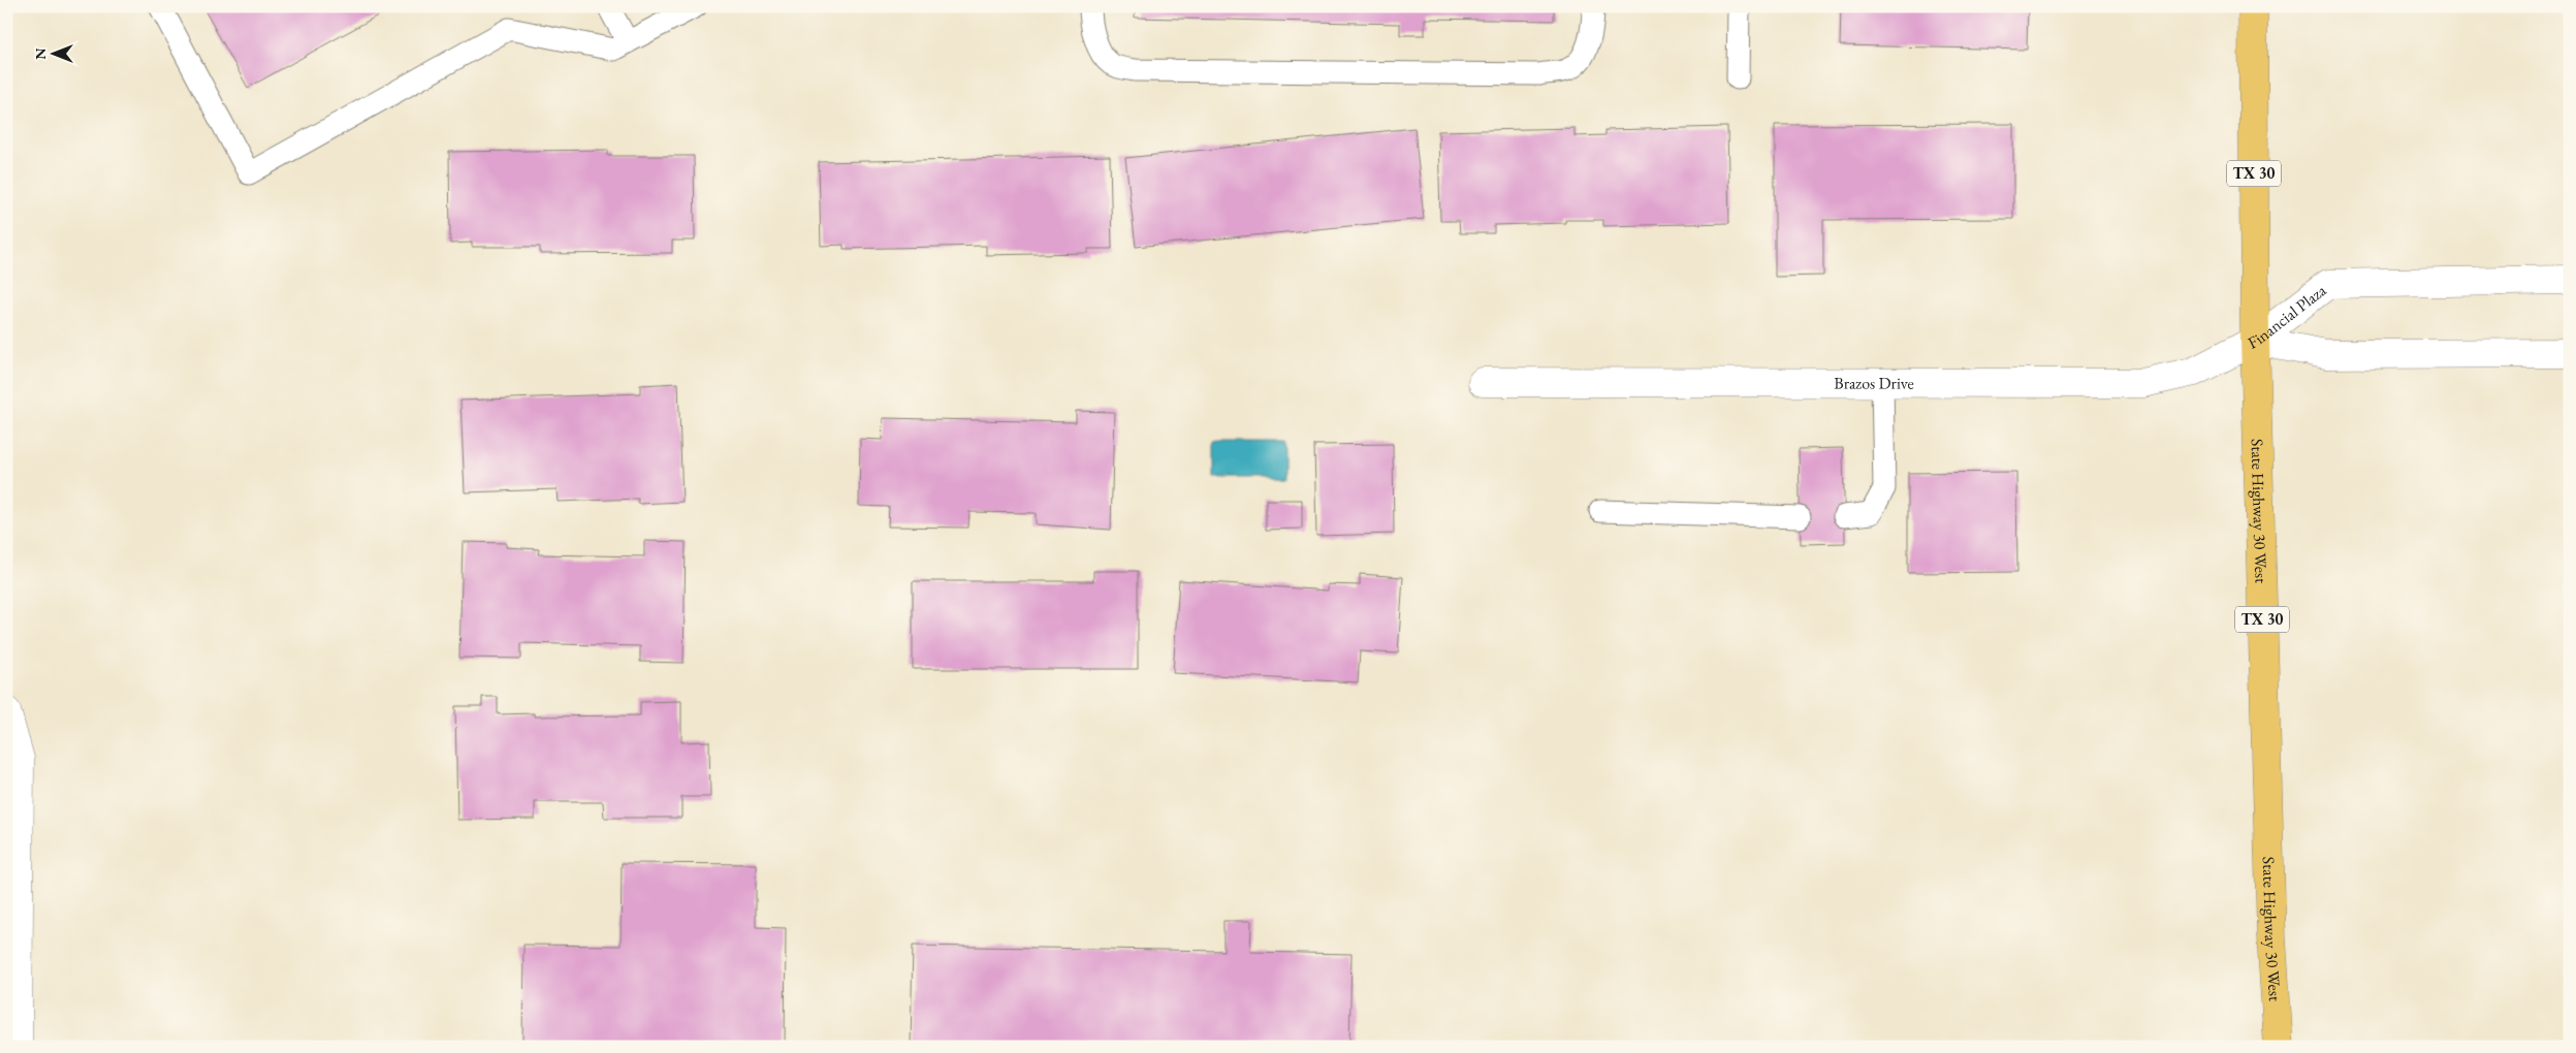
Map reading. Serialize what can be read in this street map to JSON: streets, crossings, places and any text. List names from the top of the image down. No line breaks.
{"streets":{"main road":["TX 30","State Highway 30 West"],"street":["Financial Plaza","Brazos Drive"]},"crossings":[["Financial Plaza","Brazos Drive"],["Financial Plaza","State Highway 30 West"],["Brazos Drive","State Highway 30 West"]],"north":"left"}
